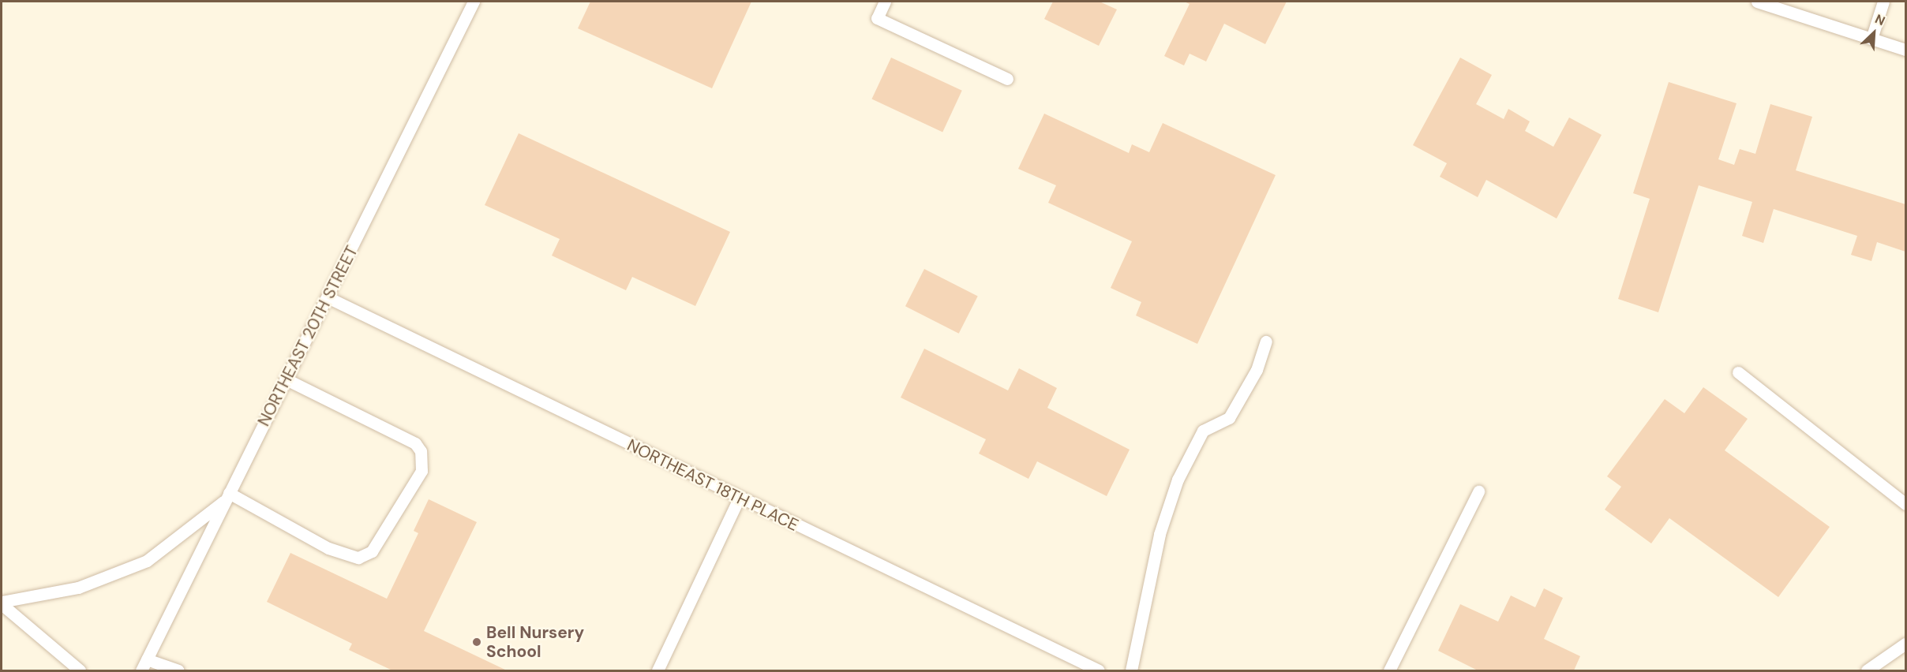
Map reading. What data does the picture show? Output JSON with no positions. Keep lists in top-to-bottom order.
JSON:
{
  "streets": {
    "lane": ["NORTHEAST 20TH STREET", "NORTHEAST 18TH PLACE"]
  },
  "crossings": [
    ["NORTHEAST 20TH STREET", "NORTHEAST 18TH PLACE"]
  ],
  "places": ["Bell Nursery School"],
  "north": "top right"
}
